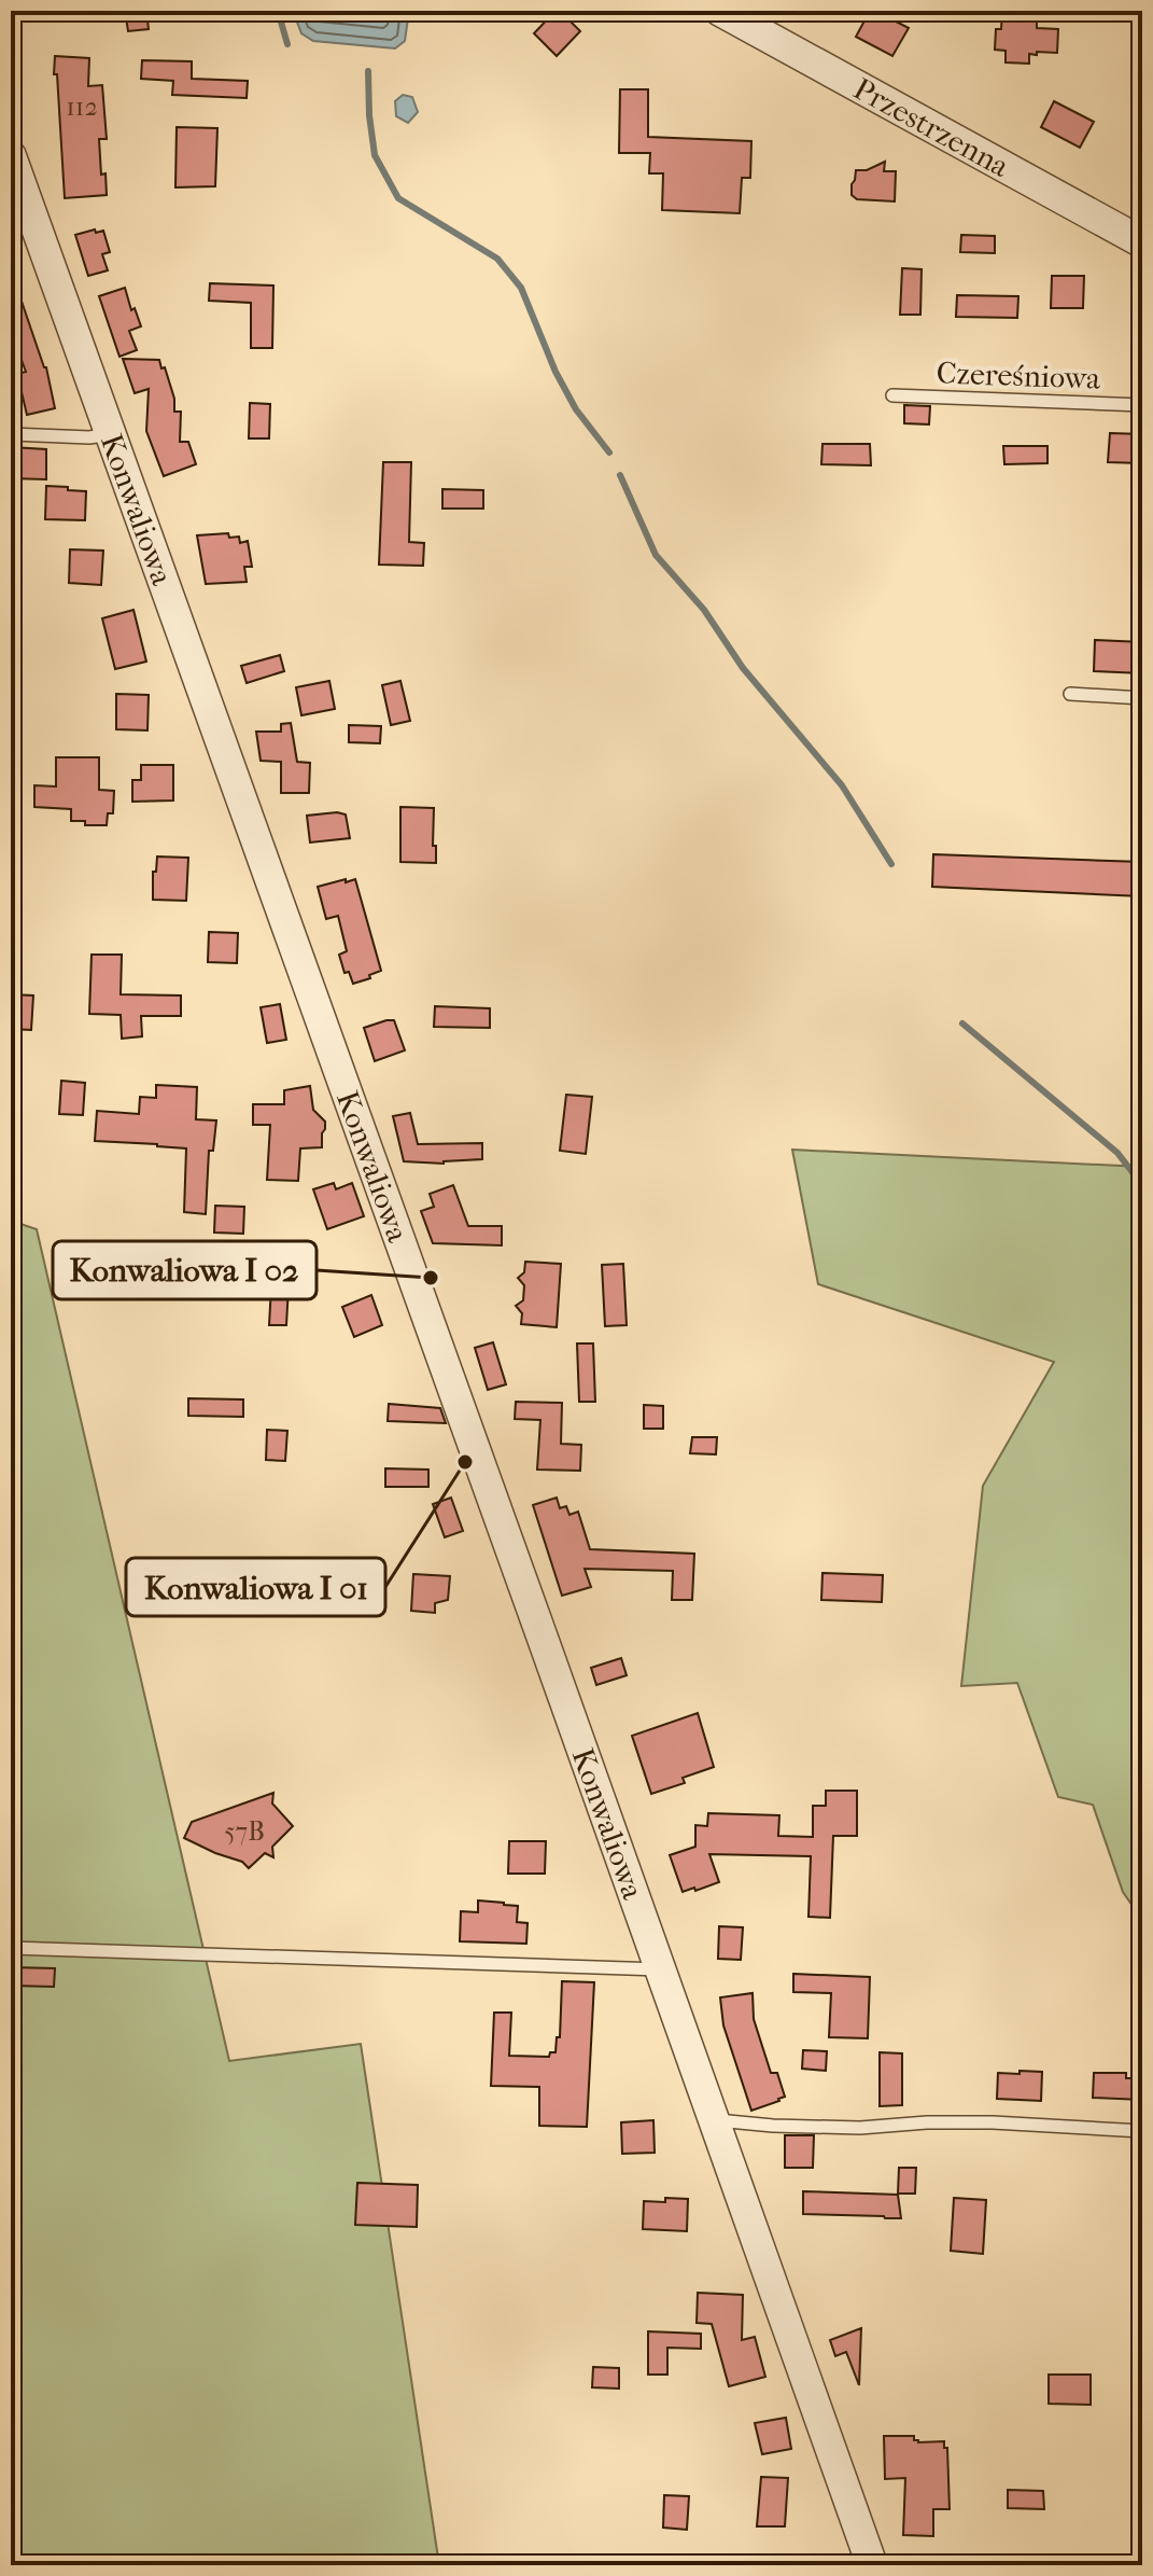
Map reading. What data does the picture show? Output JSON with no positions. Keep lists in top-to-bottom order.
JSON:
{
  "streets": {
    "street": ["Przestrzenna", "Konwaliowa"],
    "lane": ["Czereśniowa"]
  },
  "places": ["Konwaliowa I 02", "Konwaliowa I 01"],
  "house_numbers": ["112", "57B"]
}
